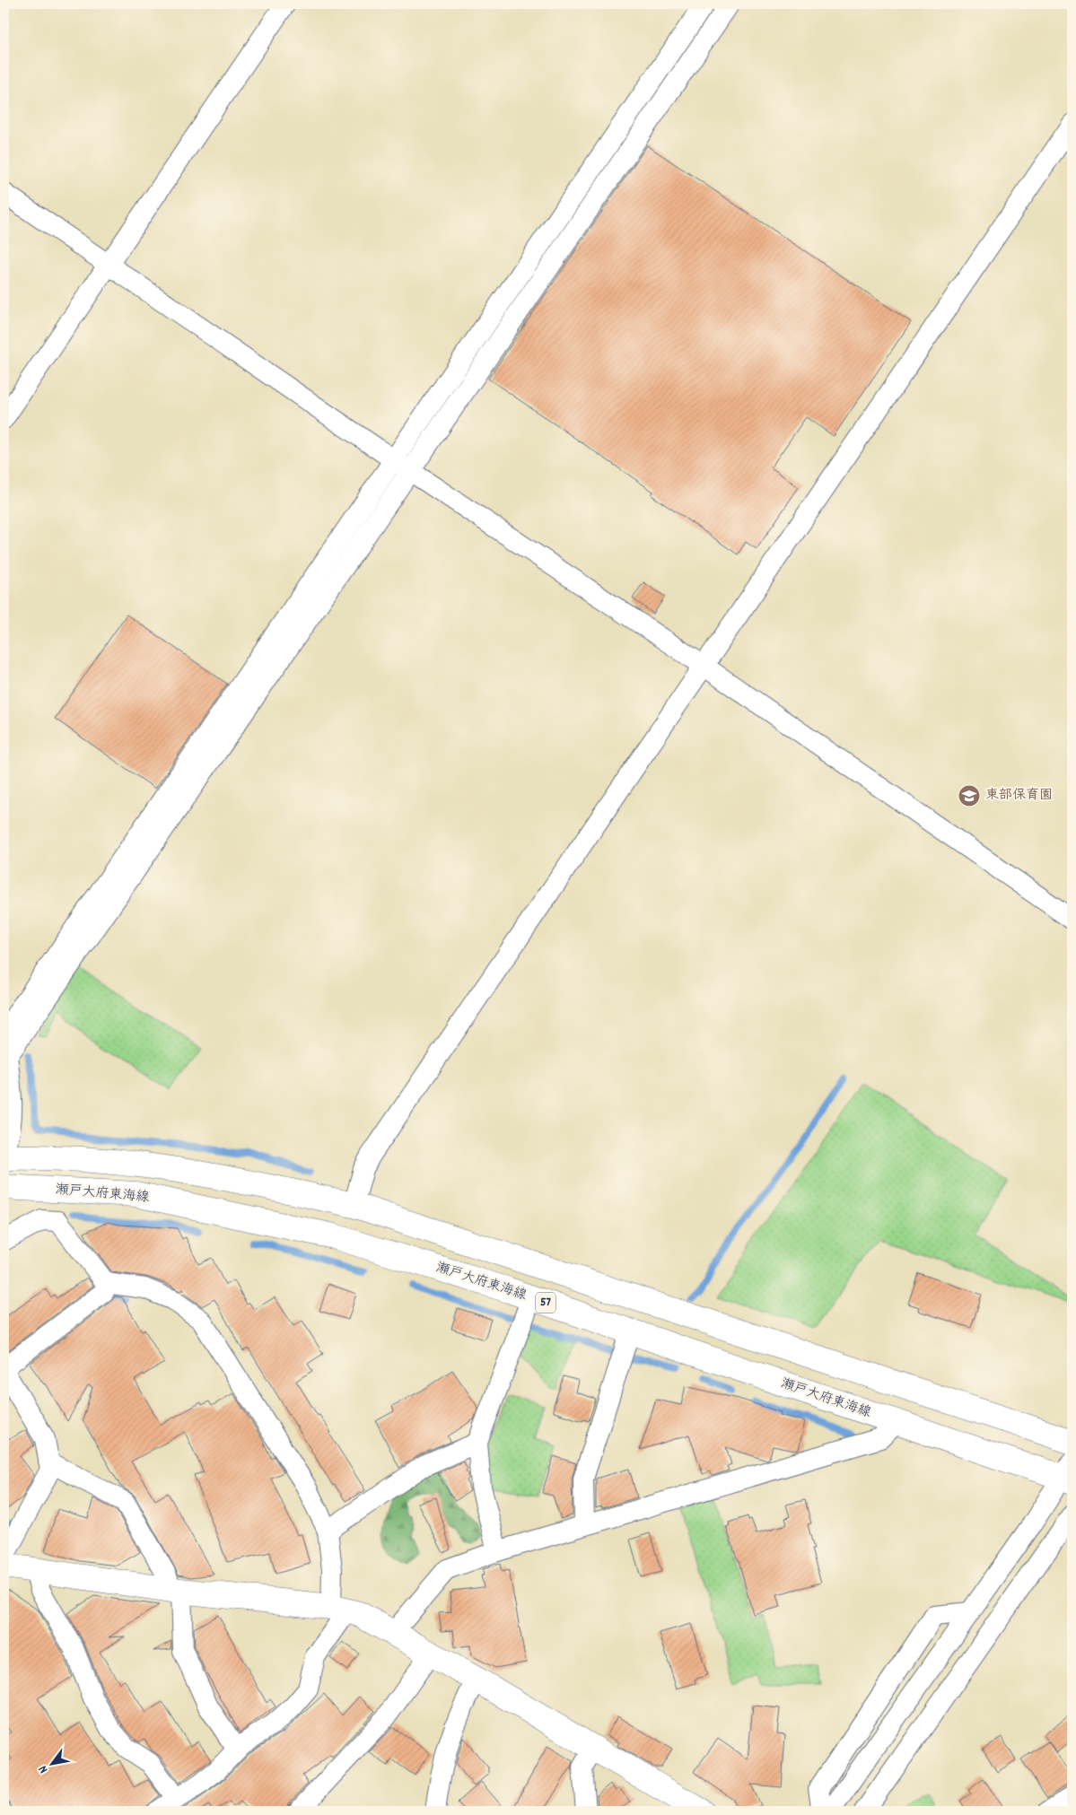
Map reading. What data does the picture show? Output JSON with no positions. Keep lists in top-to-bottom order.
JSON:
{
  "streets": {
    "main road": ["瀬戸大府東海線", "57"]
  },
  "places": {
    "school or university": ["東部保育園"]
  },
  "north": "bottom left"
}
